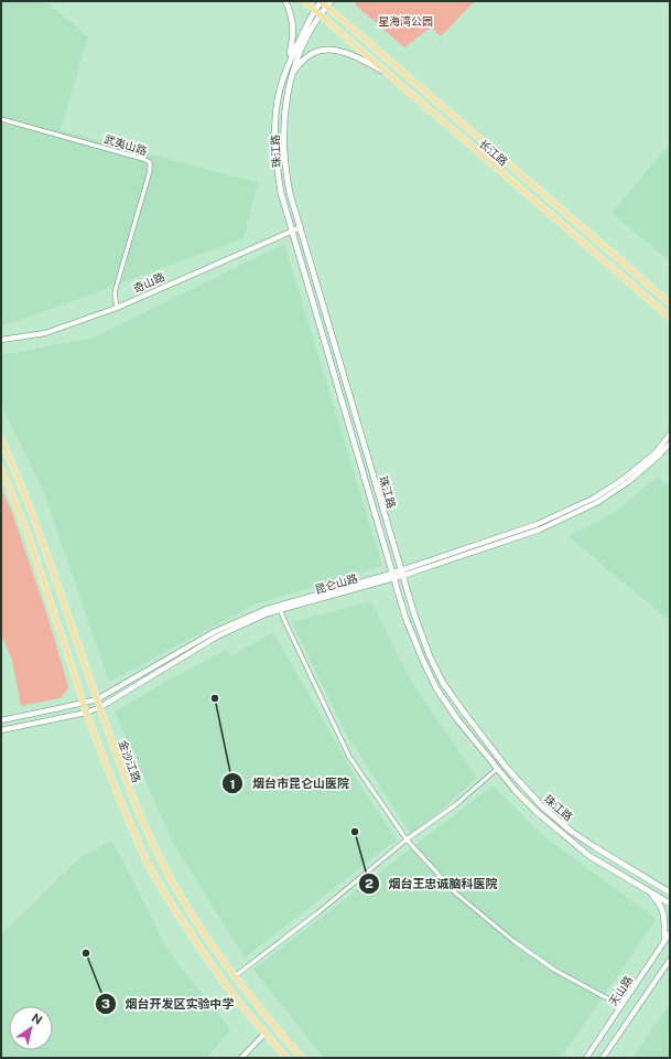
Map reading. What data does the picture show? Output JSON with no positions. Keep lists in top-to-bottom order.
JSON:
{
  "streets": {
    "main road": ["珠江路", "长江路", "金沙江路"],
    "street": [
      "武夷山路",
      "奇山路",
      "昆仑山路",
      "天山路"
    ]
  },
  "crossings": [
    ["武夷山路", "奇山路"],
    ["珠江路", "长江路"],
    ["珠江路", "奇山路"],
    ["珠江路", "昆仑山路"],
    ["昆仑山路", "金沙江路"]
  ],
  "parks": ["星海湾公园"],
  "places": ["烟台市昆仑山医院", "烟台王忠诚脑科医院", "烟台开发区实验中学"],
  "north": "top right"
}
